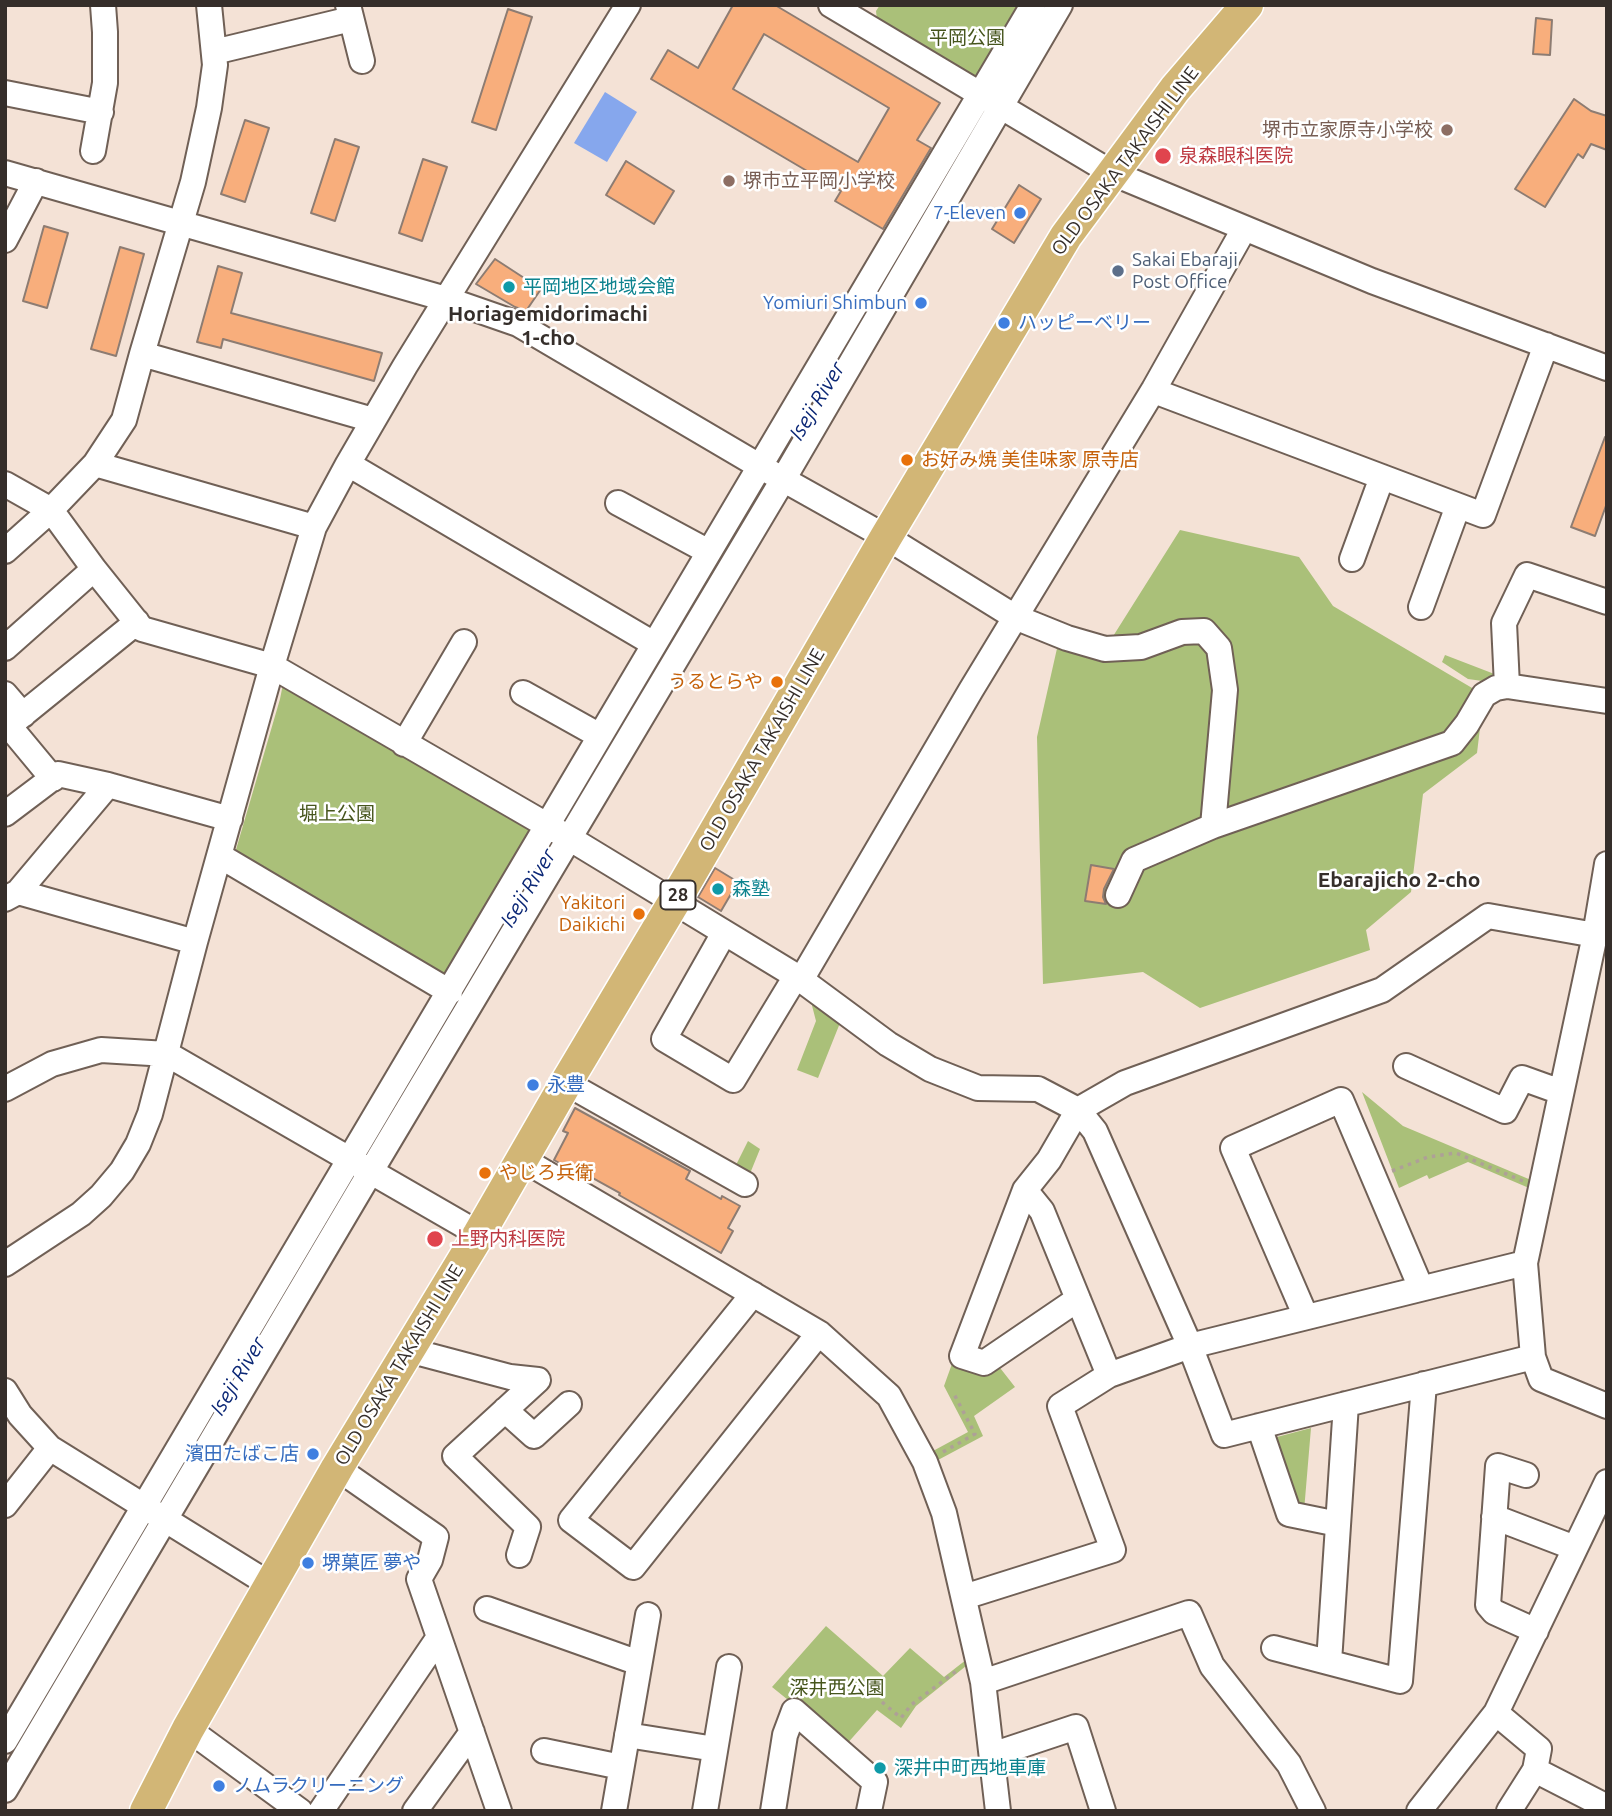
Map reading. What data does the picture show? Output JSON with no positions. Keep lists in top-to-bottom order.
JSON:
{
  "streets": {
    "main road": ["OLD OSAKA TAKAISHI LINE", "28"]
  },
  "districts": ["Horiagemidorimachi 1-cho", "Ebarajicho 2-cho"],
  "water": ["Iseji River"],
  "parks": ["平岡公園", "堀上公園", "深井西公園"],
  "places": [
    "堺市立家原寺小学校",
    "泉森眼科医院",
    "堺市立平岡小学校",
    "7-Eleven",
    "Sakai Ebaraji Post Office",
    "平岡地区地域会館",
    "Yomiuri Shimbun",
    "ハッピーベリー",
    "お好み焼 美佳味家 原寺店",
    "うるとらや",
    "森塾",
    "Yakitori Daikichi",
    "永豊",
    "やじろ兵衛",
    "上野内科医院",
    "濱田たばこ店",
    "堺菓匠 夢や",
    "深井中町西地車庫",
    "ノムラクリーニング"
  ]
}
